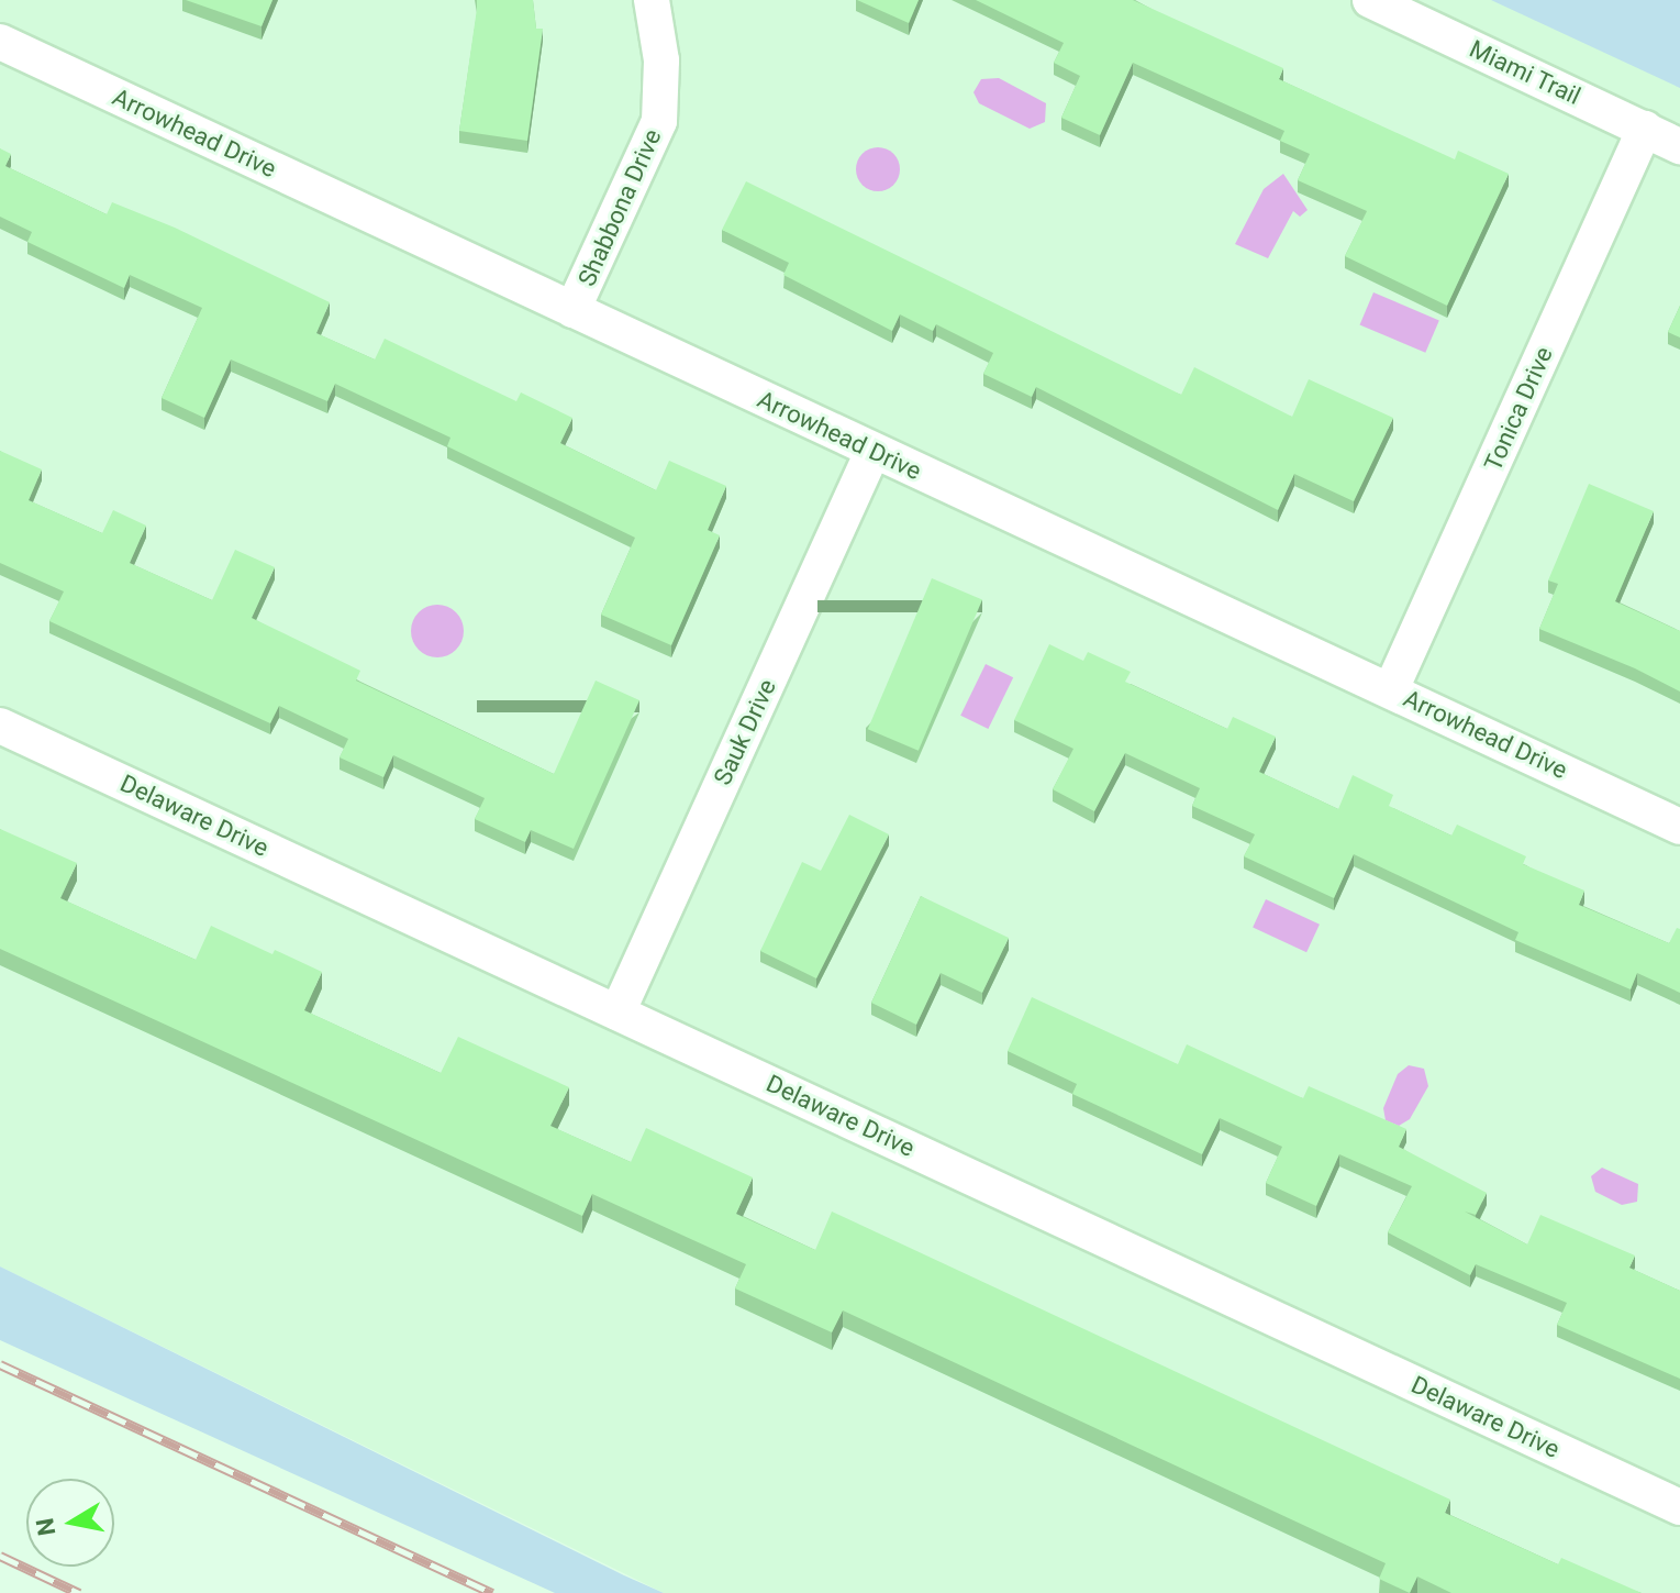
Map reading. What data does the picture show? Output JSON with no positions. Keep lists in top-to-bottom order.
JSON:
{
  "streets": {
    "street": [
      "Miami Trail",
      "Arrowhead Drive",
      "Shabbona Drive",
      "Tonica Drive",
      "Sauk Drive",
      "Delaware Drive"
    ]
  },
  "crossings": [
    ["Miami Trail", "Tonica Drive"],
    ["Arrowhead Drive", "Shabbona Drive"],
    ["Arrowhead Drive", "Tonica Drive"],
    ["Arrowhead Drive", "Sauk Drive"],
    ["Sauk Drive", "Delaware Drive"]
  ],
  "north": "left"
}
